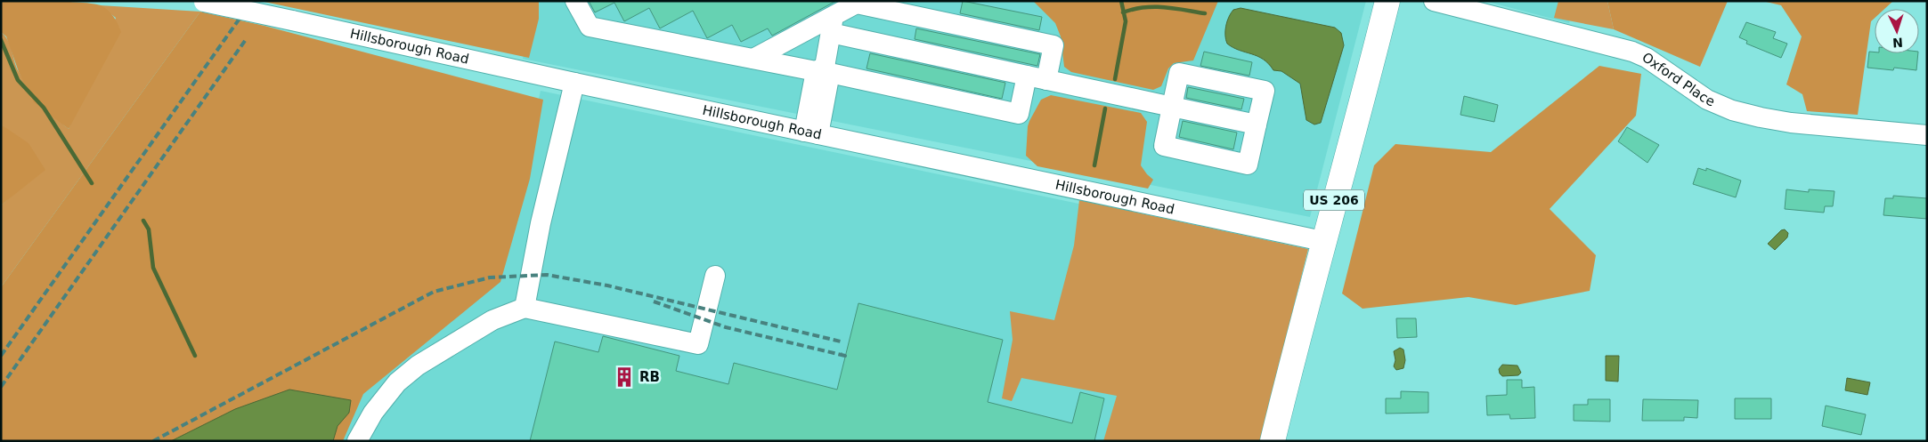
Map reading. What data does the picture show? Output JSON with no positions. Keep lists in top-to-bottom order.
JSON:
{
  "streets": {
    "main road": ["US 206"],
    "street": ["Hillsborough Road", "Oxford Place"]
  },
  "crossings": [
    ["Hillsborough Road", "US 206"]
  ],
  "places": {
    "building": ["RB"]
  },
  "north": "bottom"
}
